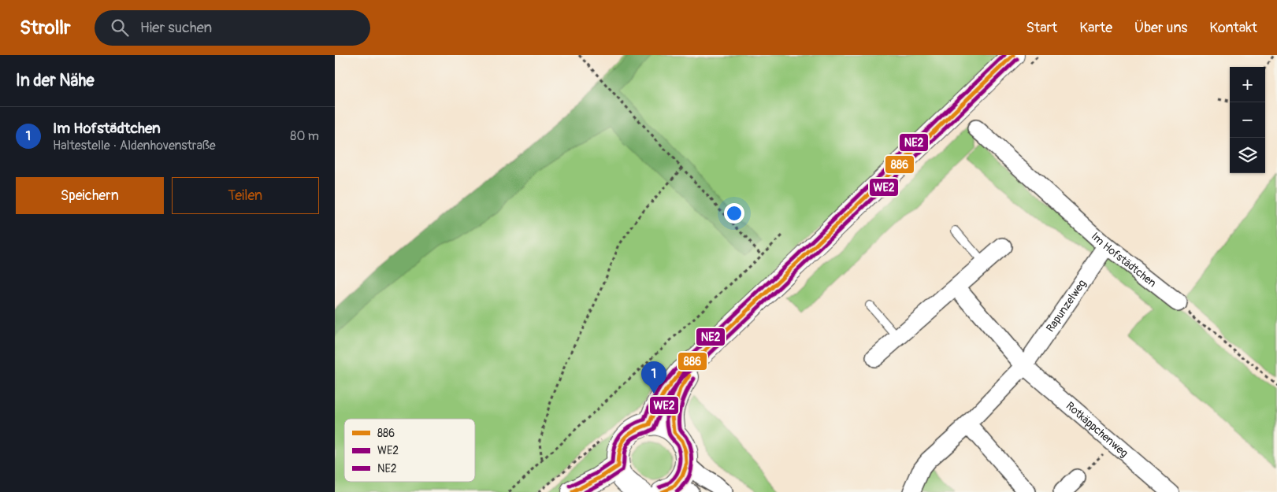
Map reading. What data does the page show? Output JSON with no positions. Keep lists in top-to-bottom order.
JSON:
{
  "streets": {
    "street": ["Im Hofstädtchen", "Rapunzelweg", "Rotkäppchenweg"]
  },
  "crossings": [
    ["Im Hofstädtchen", "Rapunzelweg"],
    ["Rapunzelweg", "Rotkäppchenweg"]
  ],
  "lines": ["transit line 886", "transit line NE2", "transit line WE2"],
  "legend": ["886", "WE2", "NE2"],
  "page": {
    "header": "Strollr",
    "search": "Hier suchen",
    "nav": [
      "Start",
      "Karte",
      "Über uns",
      "Kontakt"
    ],
    "heading": "In der Nähe",
    "map_buttons": ["+", "−"],
    "list": [
      {
        "mark": "1",
        "name": "Im Hofstädtchen",
        "note": "Haltestelle · Aldenhovenstraße",
        "value": "80 m"
      }
    ],
    "buttons": ["Speichern", "Teilen"],
    "pins": "1"
  }
}
